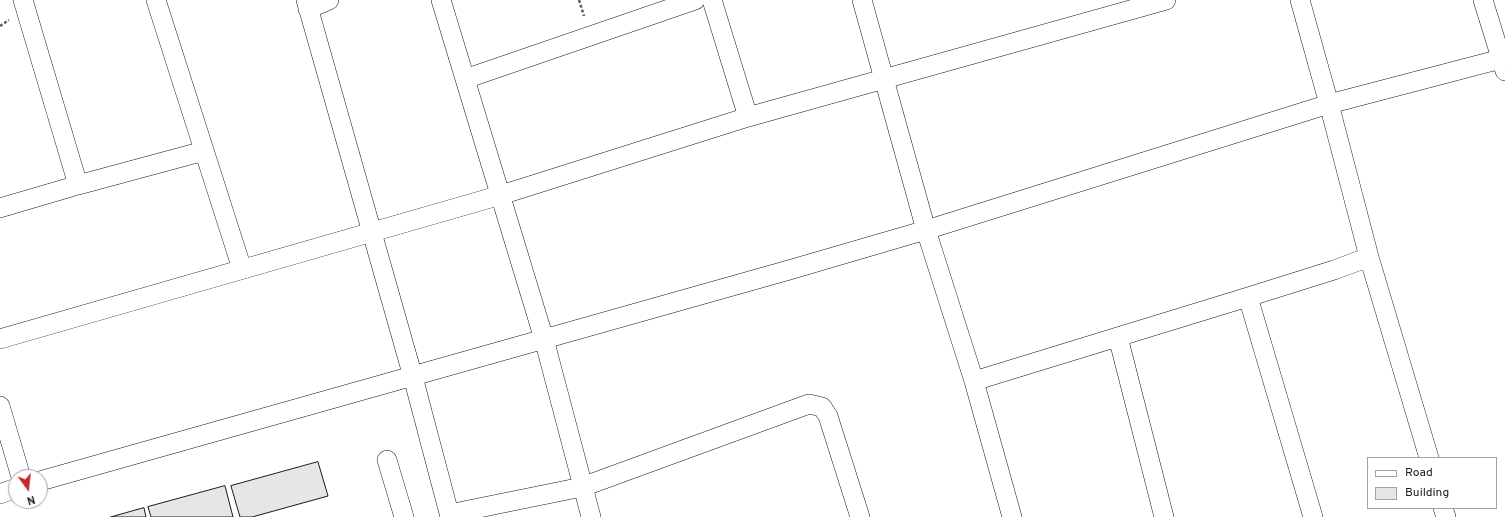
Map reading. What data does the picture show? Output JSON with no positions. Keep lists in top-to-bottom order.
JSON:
{
  "legend": ["Road", "Building"],
  "north": "bottom"
}
